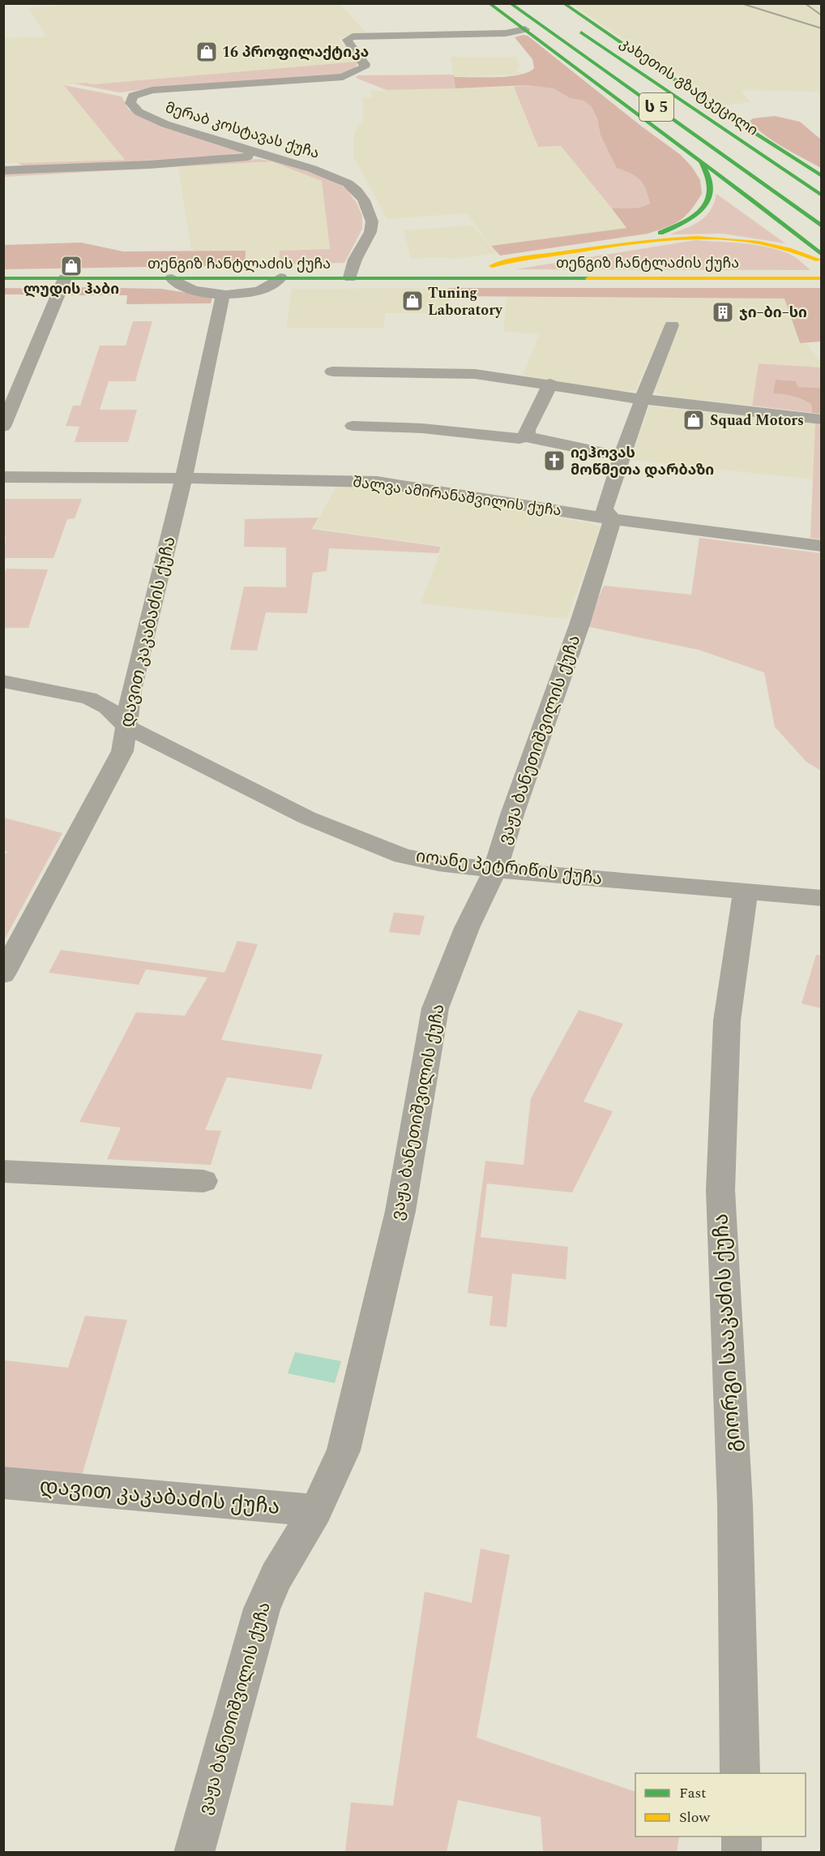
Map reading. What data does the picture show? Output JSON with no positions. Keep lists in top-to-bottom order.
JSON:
{
  "streets": {
    "main road": ["კახეთის გზატკეცილი", "ს 5", "თენგიზ ჩანტლაძის ქუჩა"],
    "street": [
      "მერაბ კოსტავას ქუჩა",
      "შალვა ამირანაშვილის ქუჩა",
      "დავით კაკაბაძის ქუჩა",
      "ვაჟა ბანეთიშვილის ქუჩა",
      "იოანე პეტრიწის ქუჩა",
      "გიორგი სააკაძის ქუჩა"
    ]
  },
  "crossings": [
    ["მერაბ კოსტავას ქუჩა", "თენგიზ ჩანტლაძის ქუჩა"],
    ["შალვა ამირანაშვილის ქუჩა", "დავით კაკაბაძის ქუჩა"],
    ["შალვა ამირანაშვილის ქუჩა", "ვაჟა ბანეთიშვილის ქუჩა"],
    ["დავით კაკაბაძის ქუჩა", "ვაჟა ბანეთიშვილის ქუჩა"],
    ["დავით კაკაბაძის ქუჩა", "იოანე პეტრიწის ქუჩა"],
    ["ვაჟა ბანეთიშვილის ქუჩა", "იოანე პეტრიწის ქუჩა"],
    ["იოანე პეტრიწის ქუჩა", "გიორგი სააკაძის ქუჩა"]
  ],
  "places": {
    "shop": [
      "16 პროფილაქტიკა",
      "ლუდის ჰაბი",
      "Tuning Laboratory",
      "Squad Motors"
    ],
    "building": ["ჯი–ბი–სი"],
    "church": ["იეჰოვას მოწმეთა დარბაზი"]
  },
  "legend": ["Fast", "Slow"]
}
